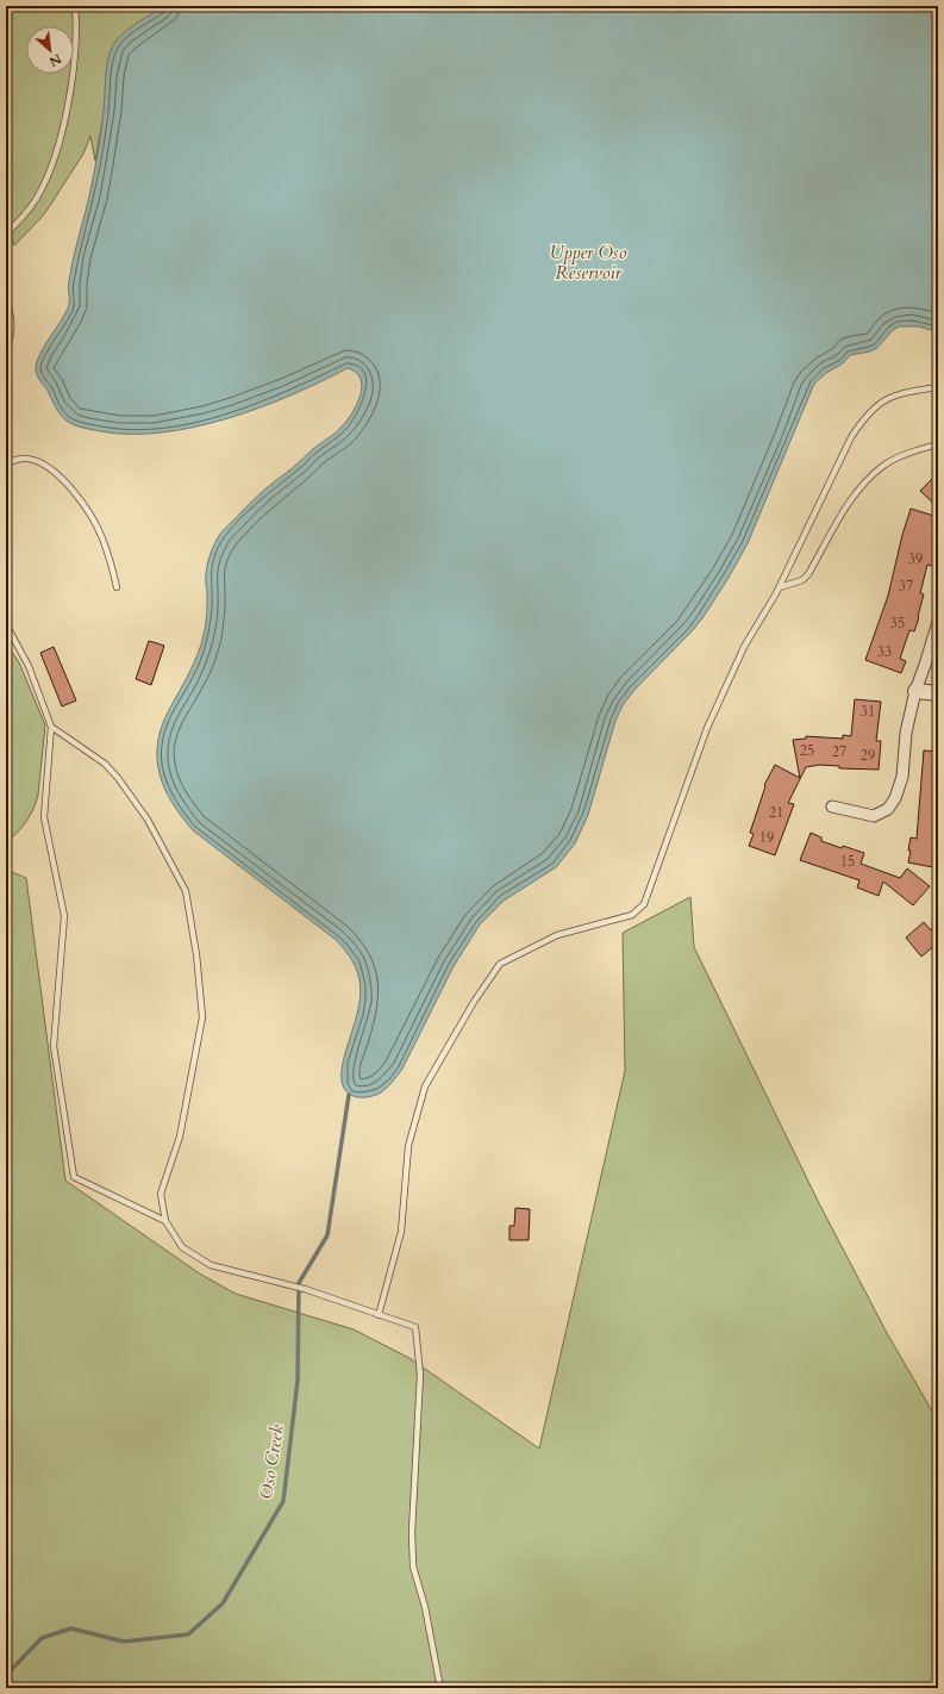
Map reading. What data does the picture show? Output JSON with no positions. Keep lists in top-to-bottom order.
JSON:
{
  "water": ["Upper Oso Reservoir", "Oso Creek"],
  "house_numbers": [
    "39",
    "37",
    "35",
    "33",
    "31",
    "25",
    "27",
    "29",
    "21",
    "19",
    "15"
  ],
  "north": "bottom right"
}
